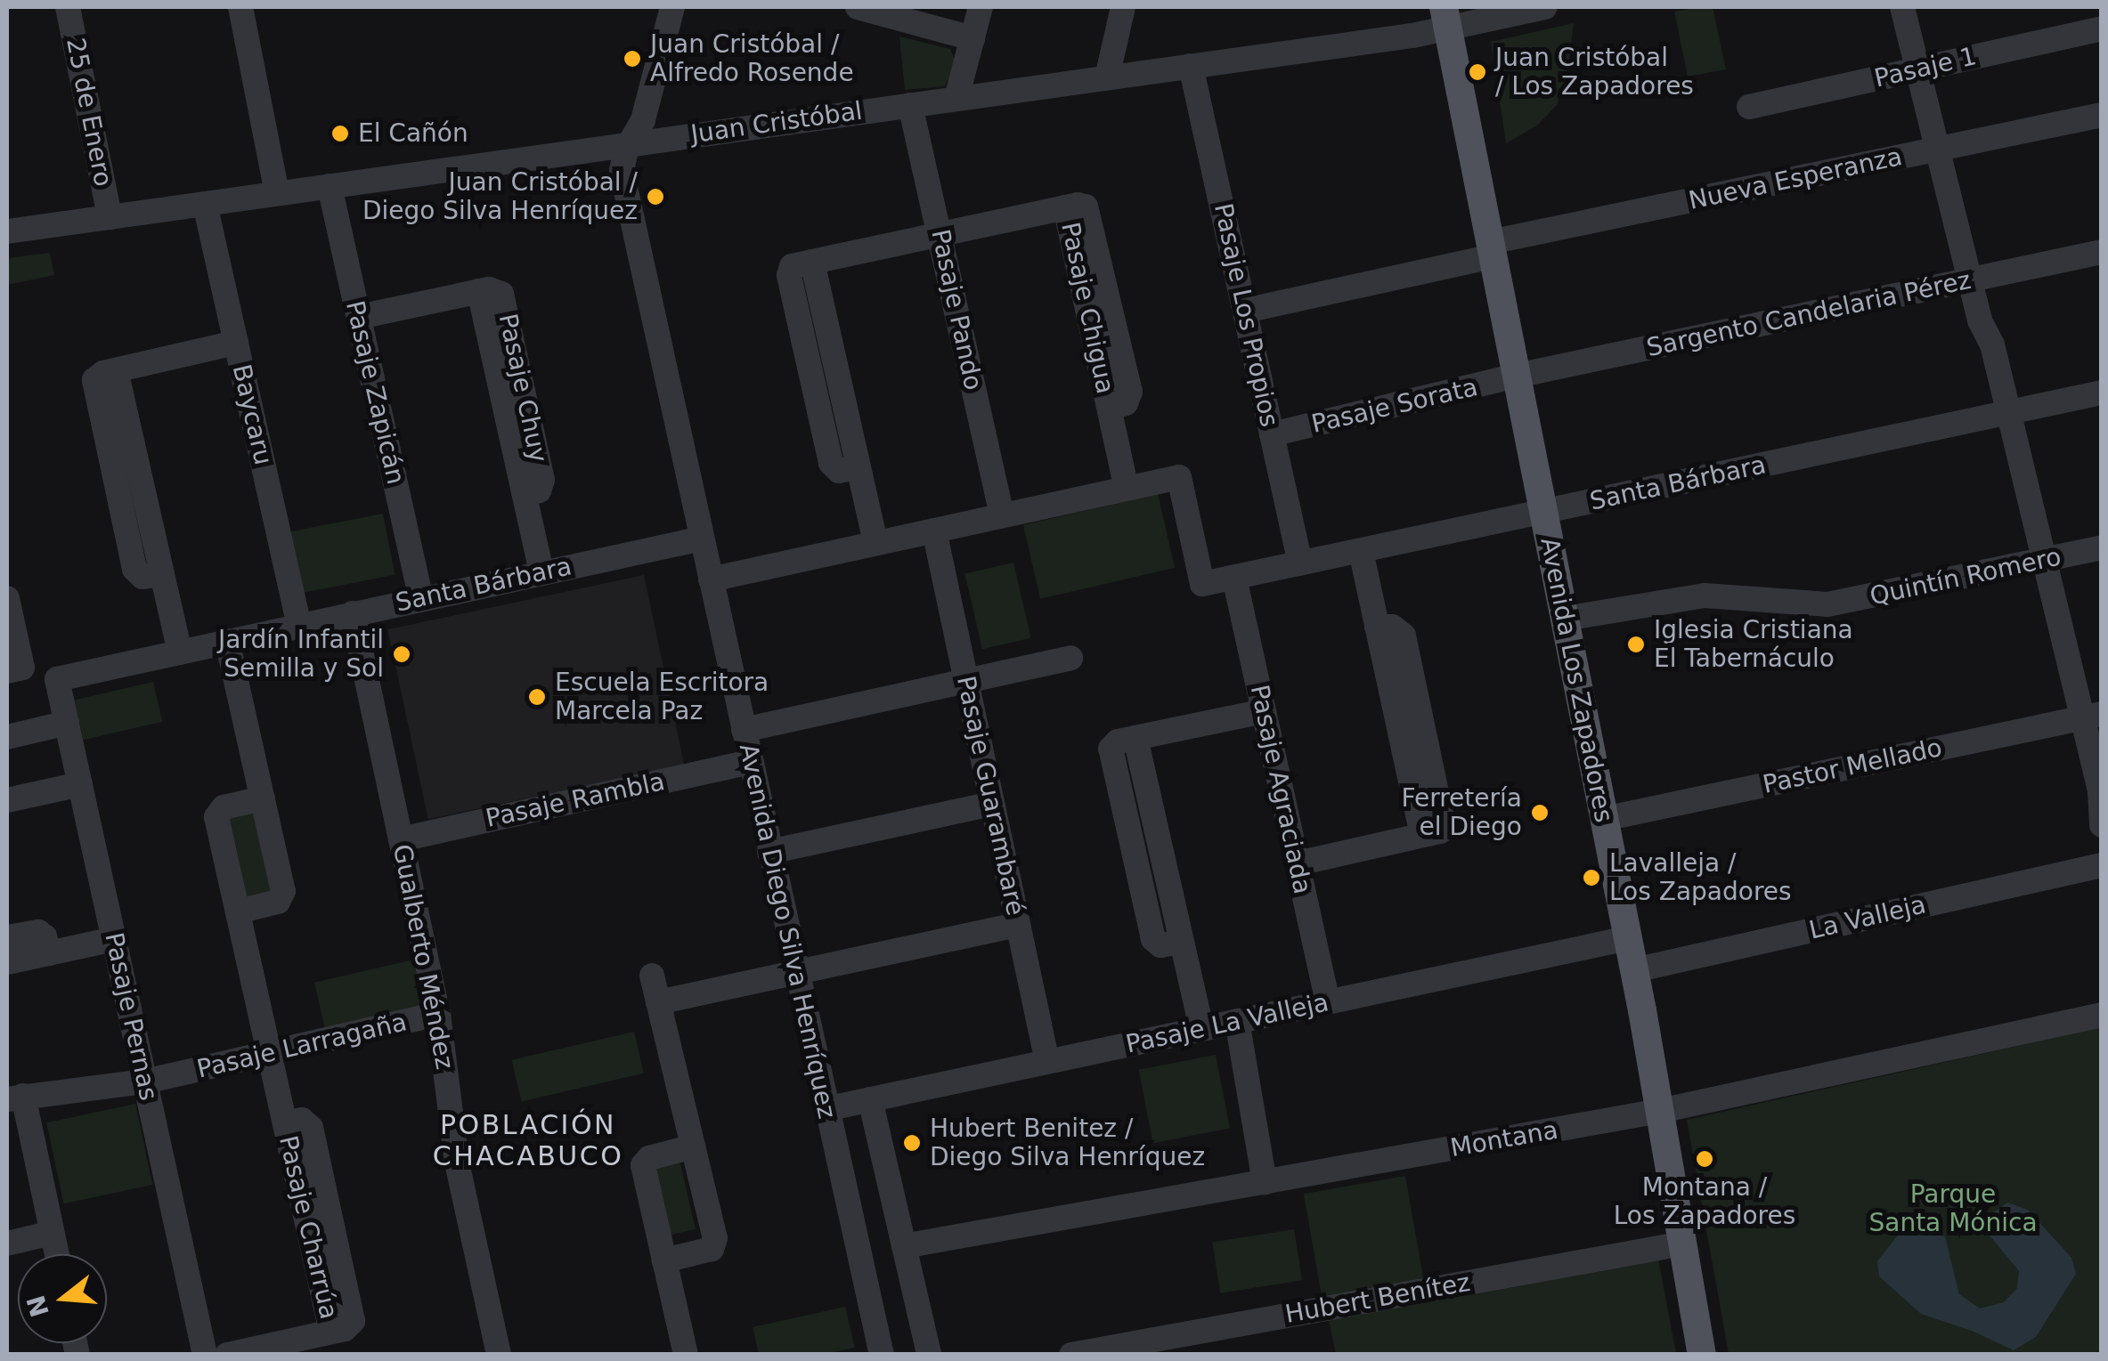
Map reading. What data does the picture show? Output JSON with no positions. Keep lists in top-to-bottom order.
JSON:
{
  "streets": {
    "main road": ["Avenida Los Zapadores"],
    "street": [
      "Pasaje 1",
      "25 de Enero",
      "Juan Cristóbal",
      "Nueva Esperanza",
      "Pasaje Chigua",
      "Pasaje Pando",
      "Sargento Candelaria Pérez",
      "Pasaje Los Propios",
      "Pasaje Chuy",
      "Pasaje Zapicán",
      "Pasaje Sorata",
      "Baycaru",
      "Santa Bárbara",
      "Quintín Romero",
      "Pastor Mellado",
      "Pasaje Agraciada",
      "Pasaje Guarambaré",
      "Pasaje Rambla",
      "La Valleja",
      "Avenida Diego Silva Henríquez",
      "Gualberto Méndez",
      "Pasaje Pernas",
      "Pasaje La Valleja",
      "Pasaje Larragaña",
      "Montana",
      "Pasaje Charrúa",
      "Hubert Benítez"
    ]
  },
  "crossings": [
    ["25 de Enero", "Juan Cristóbal"],
    ["Juan Cristóbal", "Pasaje Pando"],
    ["Juan Cristóbal", "Pasaje Los Propios"],
    ["Juan Cristóbal", "Pasaje Zapicán"],
    ["Juan Cristóbal", "Baycaru"],
    ["Juan Cristóbal", "Avenida Los Zapadores"],
    ["Juan Cristóbal", "Avenida Diego Silva Henríquez"],
    ["Nueva Esperanza", "Pasaje Los Propios"],
    ["Nueva Esperanza", "Avenida Los Zapadores"],
    ["Pasaje Chigua", "Pasaje Pando"],
    ["Pasaje Chigua", "Santa Bárbara"],
    ["Sargento Candelaria Pérez", "Pasaje Sorata"],
    ["Sargento Candelaria Pérez", "Avenida Los Zapadores"],
    ["Pasaje Los Propios", "Pasaje Sorata"],
    ["Pasaje Los Propios", "Santa Bárbara"],
    ["Pasaje Chuy", "Pasaje Zapicán"],
    ["Pasaje Chuy", "Santa Bárbara"],
    ["Pasaje Zapicán", "Santa Bárbara"],
    ["Pasaje Sorata", "Avenida Los Zapadores"],
    ["Baycaru", "Santa Bárbara"],
    ["Santa Bárbara", "Avenida Los Zapadores"],
    ["Santa Bárbara", "Pasaje Agraciada"],
    ["Santa Bárbara", "Avenida Diego Silva Henríquez"],
    ["Santa Bárbara", "Gualberto Méndez"],
    ["Santa Bárbara", "Pasaje Pernas"],
    ["Quintín Romero", "Avenida Los Zapadores"],
    ["Avenida Los Zapadores", "Pastor Mellado"],
    ["Avenida Los Zapadores", "La Valleja"],
    ["Avenida Los Zapadores", "Pasaje La Valleja"],
    ["Avenida Los Zapadores", "Montana"],
    ["Avenida Los Zapadores", "Hubert Benítez"],
    ["Pasaje Agraciada", "Pasaje La Valleja"],
    ["Pasaje Guarambaré", "Pasaje La Valleja"],
    ["Pasaje Rambla", "Avenida Diego Silva Henríquez"],
    ["Pasaje Rambla", "Gualberto Méndez"],
    ["Avenida Diego Silva Henríquez", "Pasaje La Valleja"],
    ["Avenida Diego Silva Henríquez", "Montana"],
    ["Gualberto Méndez", "Pasaje Larragaña"],
    ["Pasaje Pernas", "Pasaje Larragaña"],
    ["Pasaje Larragaña", "Pasaje Charrúa"]
  ],
  "districts": ["POBLACIÓN CHACABUCO"],
  "parks": ["Parque Santa Mónica"],
  "places": [
    "Juan Cristóbal / Alfredo Rosende",
    "Juan Cristóbal / Los Zapadores",
    "El Cañón",
    "Juan Cristóbal / Diego Silva Henríquez",
    "Iglesia Cristiana El Tabernáculo",
    "Jardín Infantil Semilla y Sol",
    "Escuela Escritora Marcela Paz",
    "Ferretería el Diego",
    "Lavalleja / Los Zapadores",
    "Hubert Benitez / Diego Silva Henríquez",
    "Montana / Los Zapadores"
  ],
  "north": "left"
}
